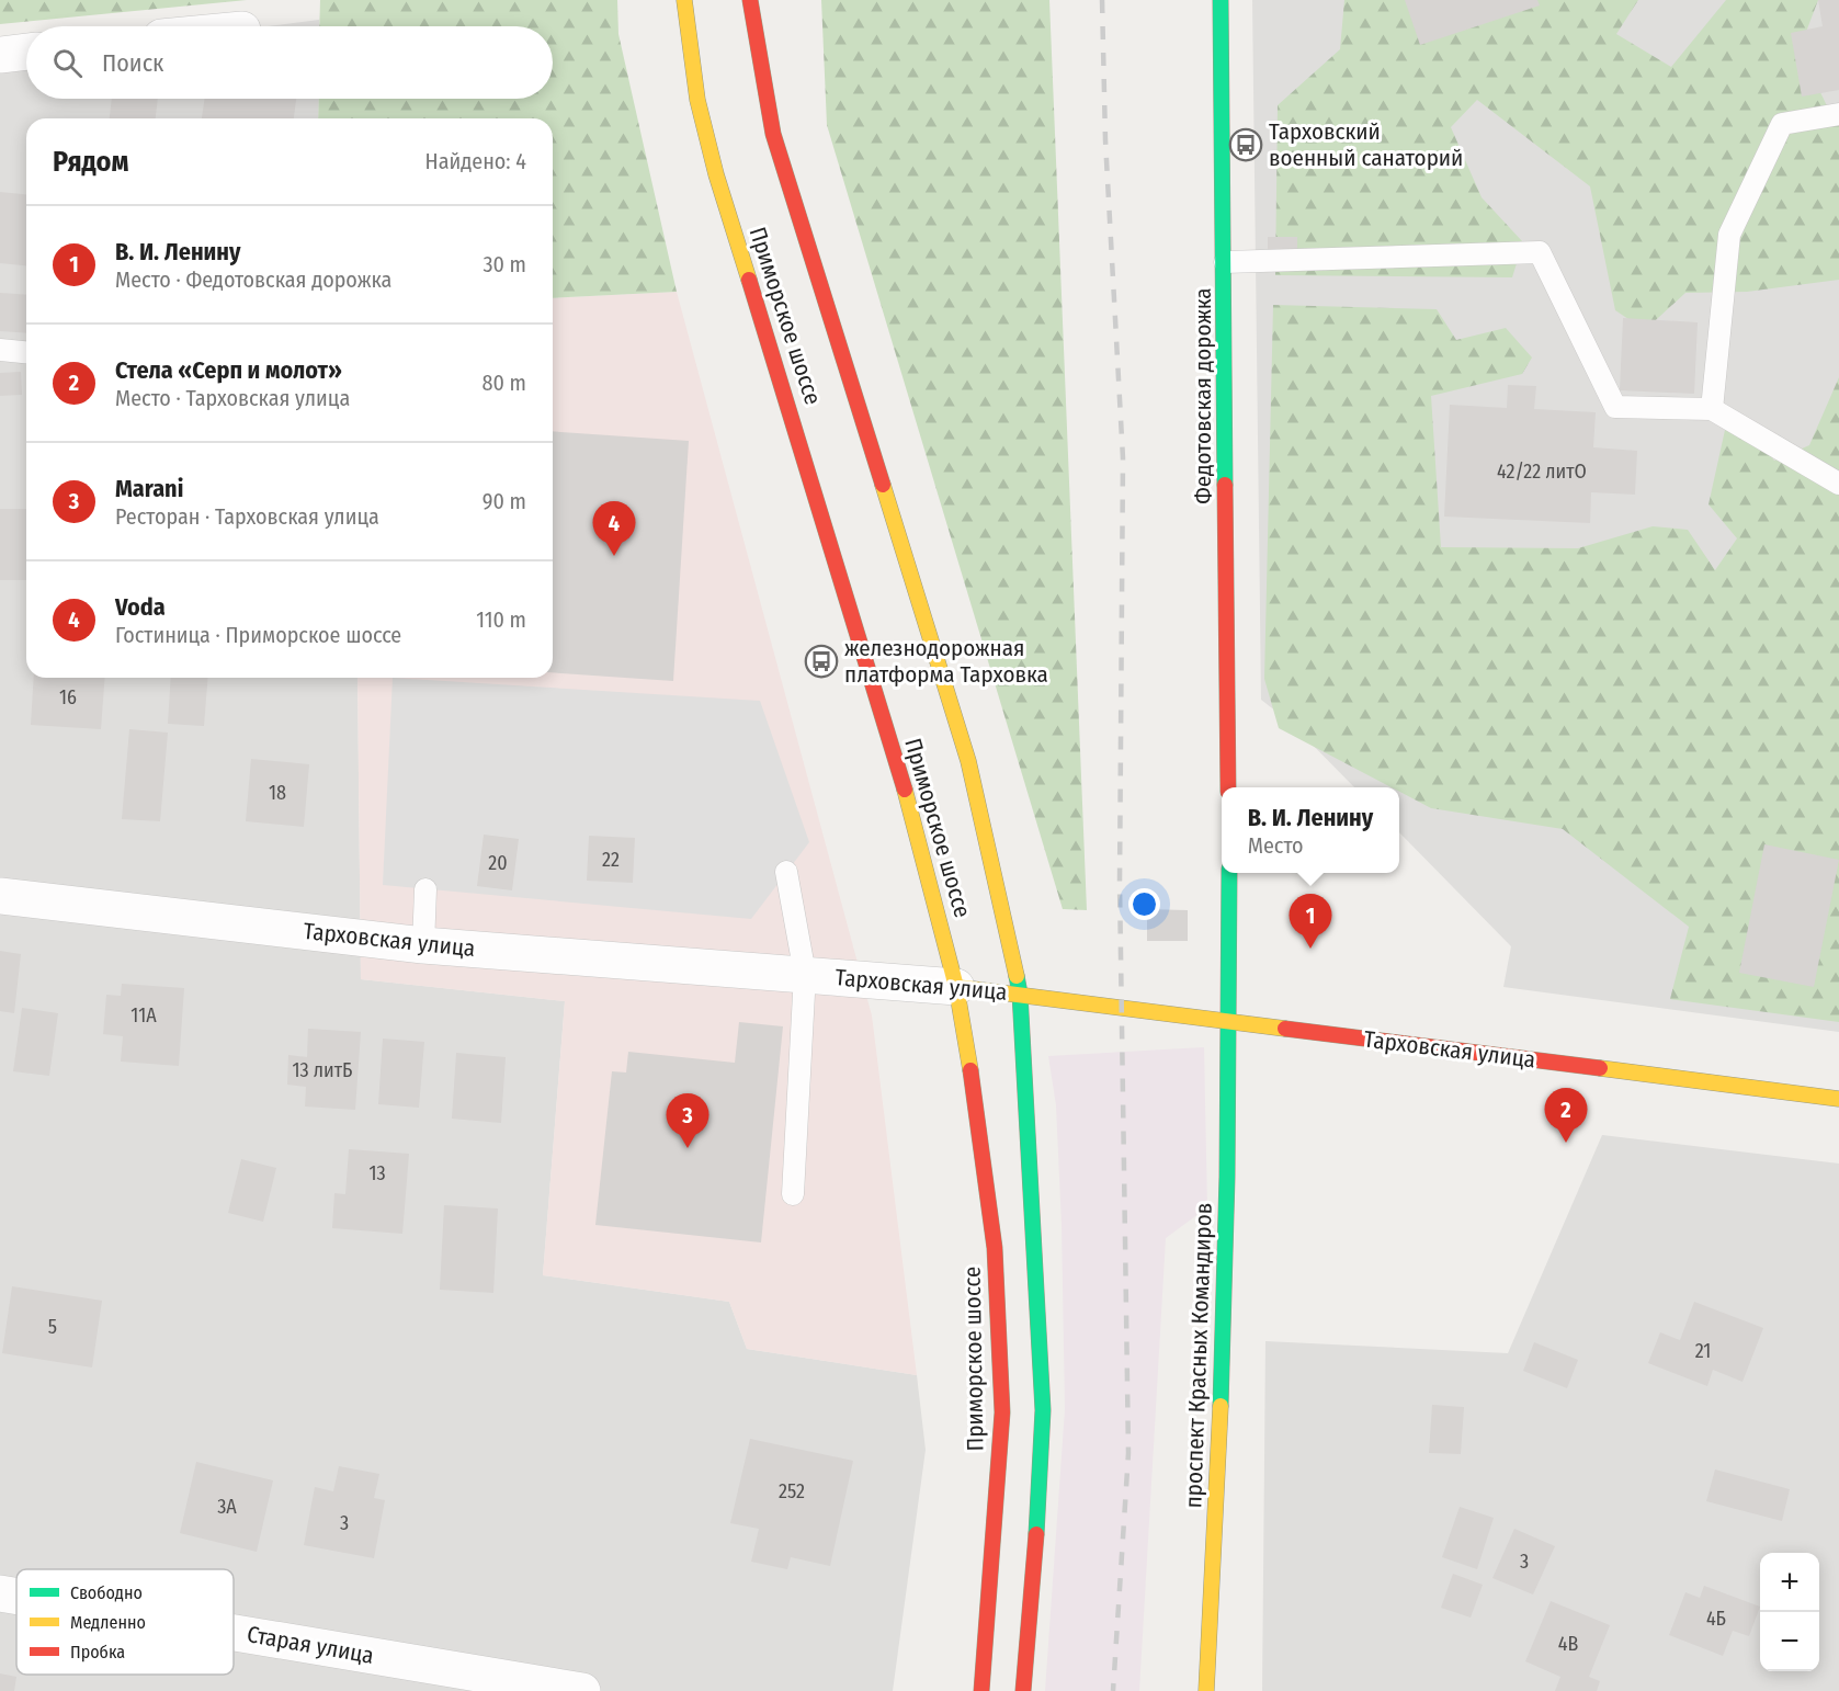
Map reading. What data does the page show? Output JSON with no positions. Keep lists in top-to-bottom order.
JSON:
{
  "streets": {
    "main road": [
      "Приморское шоссе",
      "Федотовская дорожка",
      "Тарховская улица",
      "проспект Красных Командиров"
    ],
    "street": ["Старая улица"]
  },
  "crossings": [
    ["Приморское шоссе", "Тарховская улица"],
    ["Тарховская улица", "проспект Красных Командиров"]
  ],
  "places": {
    "bus stop": ["Тарховский военный санаторий", "железнодорожная платформа Тарховка"]
  },
  "house_numbers": [
    "42/22 литО",
    "16",
    "18",
    "22",
    "20",
    "11А",
    "13 литБ",
    "13",
    "5",
    "21",
    "252",
    "3А",
    "3",
    "3",
    "4Б",
    "4В"
  ],
  "legend": ["Свободно", "Медленно", "Пробка"],
  "page": {
    "search": "Поиск",
    "heading": ["Рядом", "Найдено: 4"],
    "list": [
      {
        "mark": "1",
        "name": "В. И. Ленину",
        "note": "Место · Федотовская дорожка",
        "value": "30 m"
      },
      {
        "mark": "2",
        "name": "Стела «Серп и молот»",
        "note": "Место · Тарховская улица",
        "value": "80 m"
      },
      {
        "mark": "3",
        "name": "Marani",
        "note": "Ресторан · Тарховская улица",
        "value": "90 m"
      },
      {
        "mark": "4",
        "name": "Voda",
        "note": "Гостиница · Приморское шоссе",
        "value": "110 m"
      }
    ],
    "pins": [
      "4",
      "1",
      "2",
      "3"
    ],
    "popup": ["В. И. Ленину", "Место"],
    "map_buttons": ["+", "−"]
  }
}
